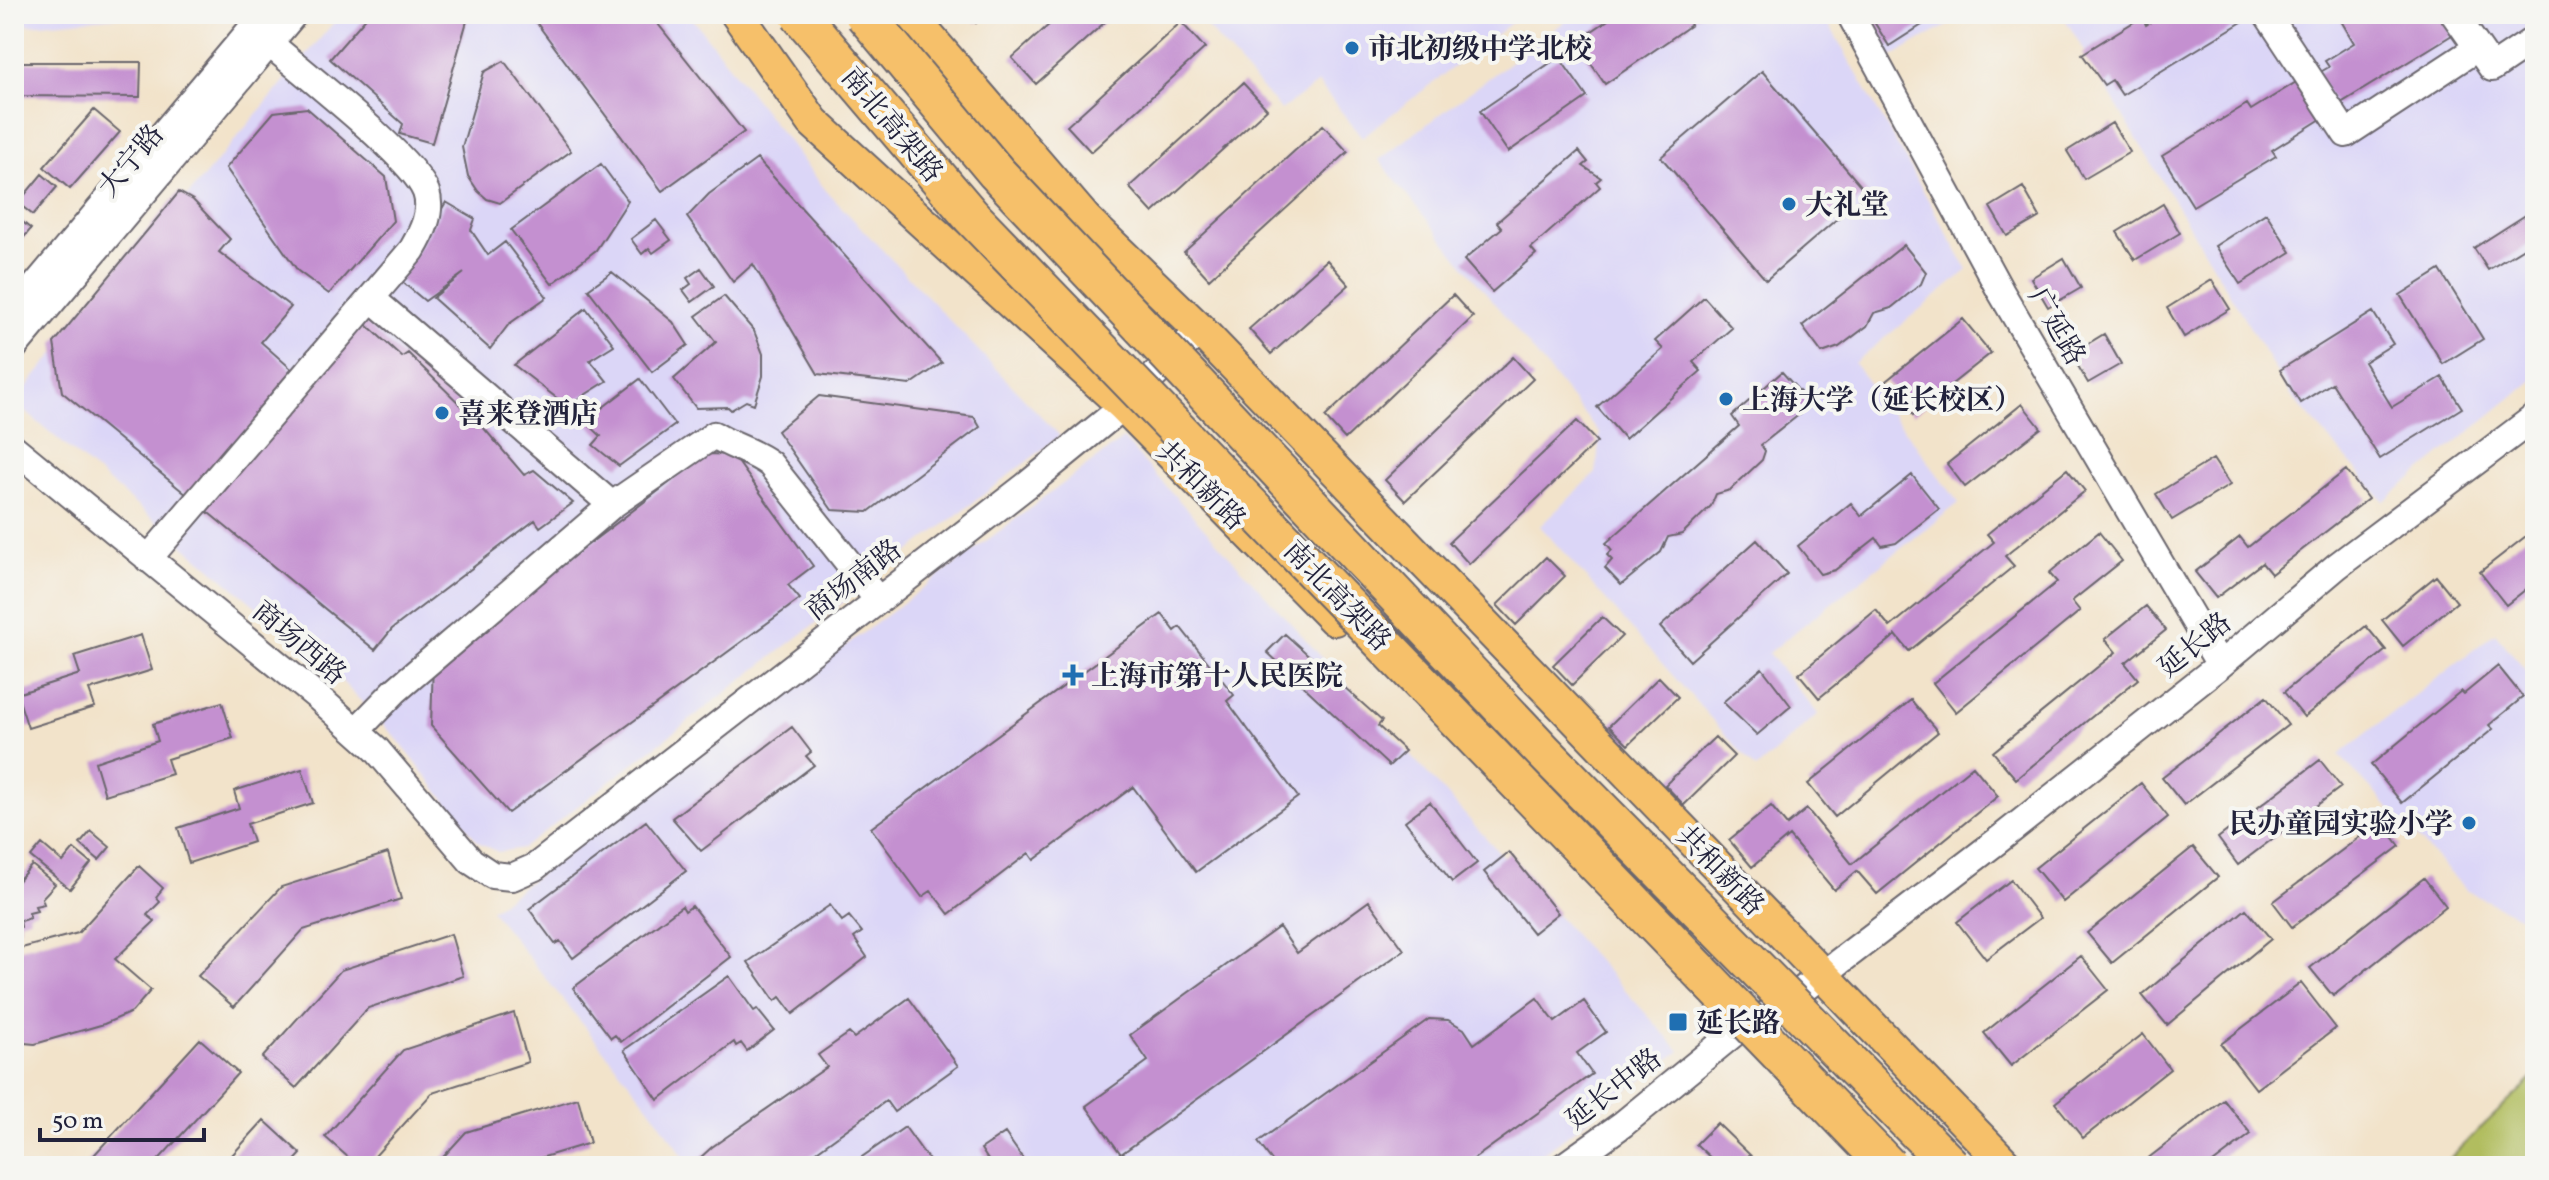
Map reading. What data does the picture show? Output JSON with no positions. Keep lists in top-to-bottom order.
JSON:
{
  "streets": {
    "highway": ["南北高架路"],
    "main road": ["共和新路"],
    "street": [
      "大宁路",
      "广延路",
      "商场南路",
      "商场西路",
      "延长路",
      "延长中路"
    ]
  },
  "crossings": [
    ["广延路", "延长路"],
    ["共和新路", "商场南路"],
    ["共和新路", "延长路"],
    ["共和新路", "延长中路"],
    ["商场南路", "商场西路"],
    ["延长路", "延长中路"]
  ],
  "places": {
    "other": [
      "市北初级中学北校",
      "大礼堂",
      "上海大学（延长校区）",
      "喜来登酒店",
      "民办童园实验小学"
    ],
    "health": ["上海市第十人民医院"],
    "transit": ["延长路"]
  },
  "scale_bar": "50 m"
}
